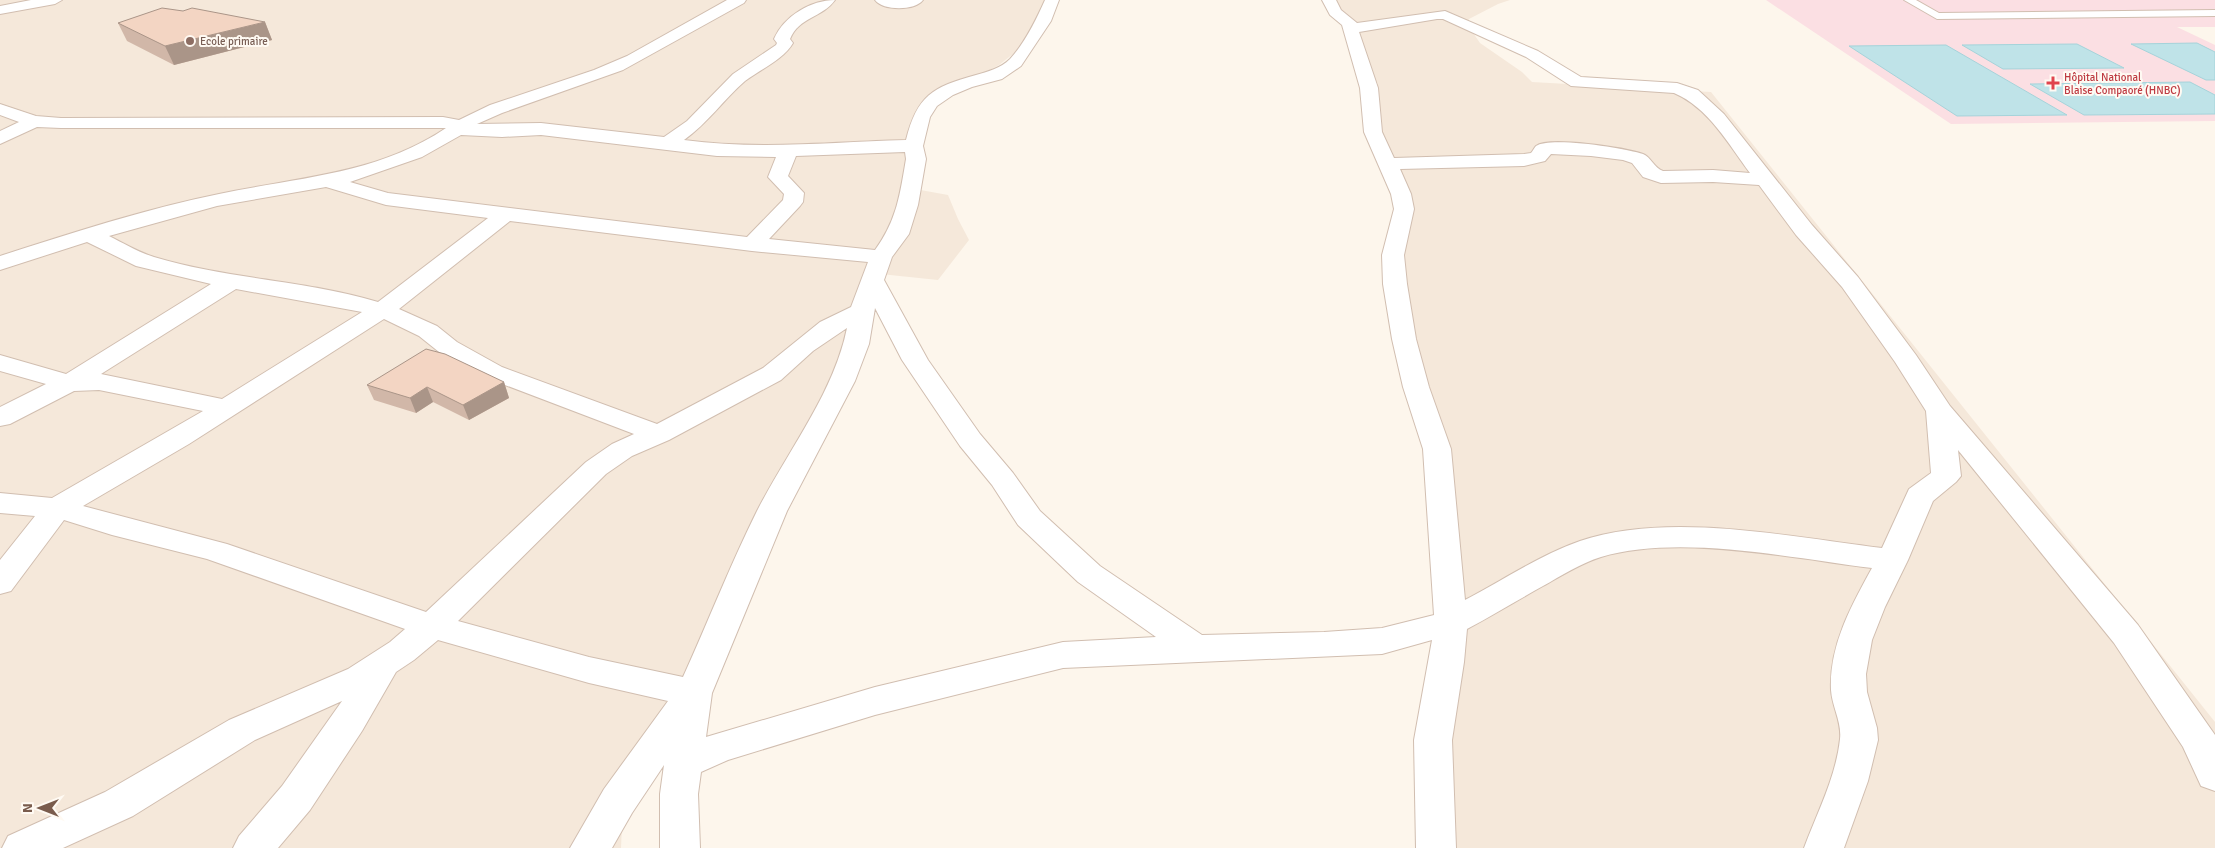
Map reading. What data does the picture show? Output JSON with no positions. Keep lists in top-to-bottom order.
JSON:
{
  "places": {
    "other": ["Ecole primaire"],
    "health": ["Hôpital National Blaise Compaoré (HNBC)"]
  },
  "north": "left"
}
